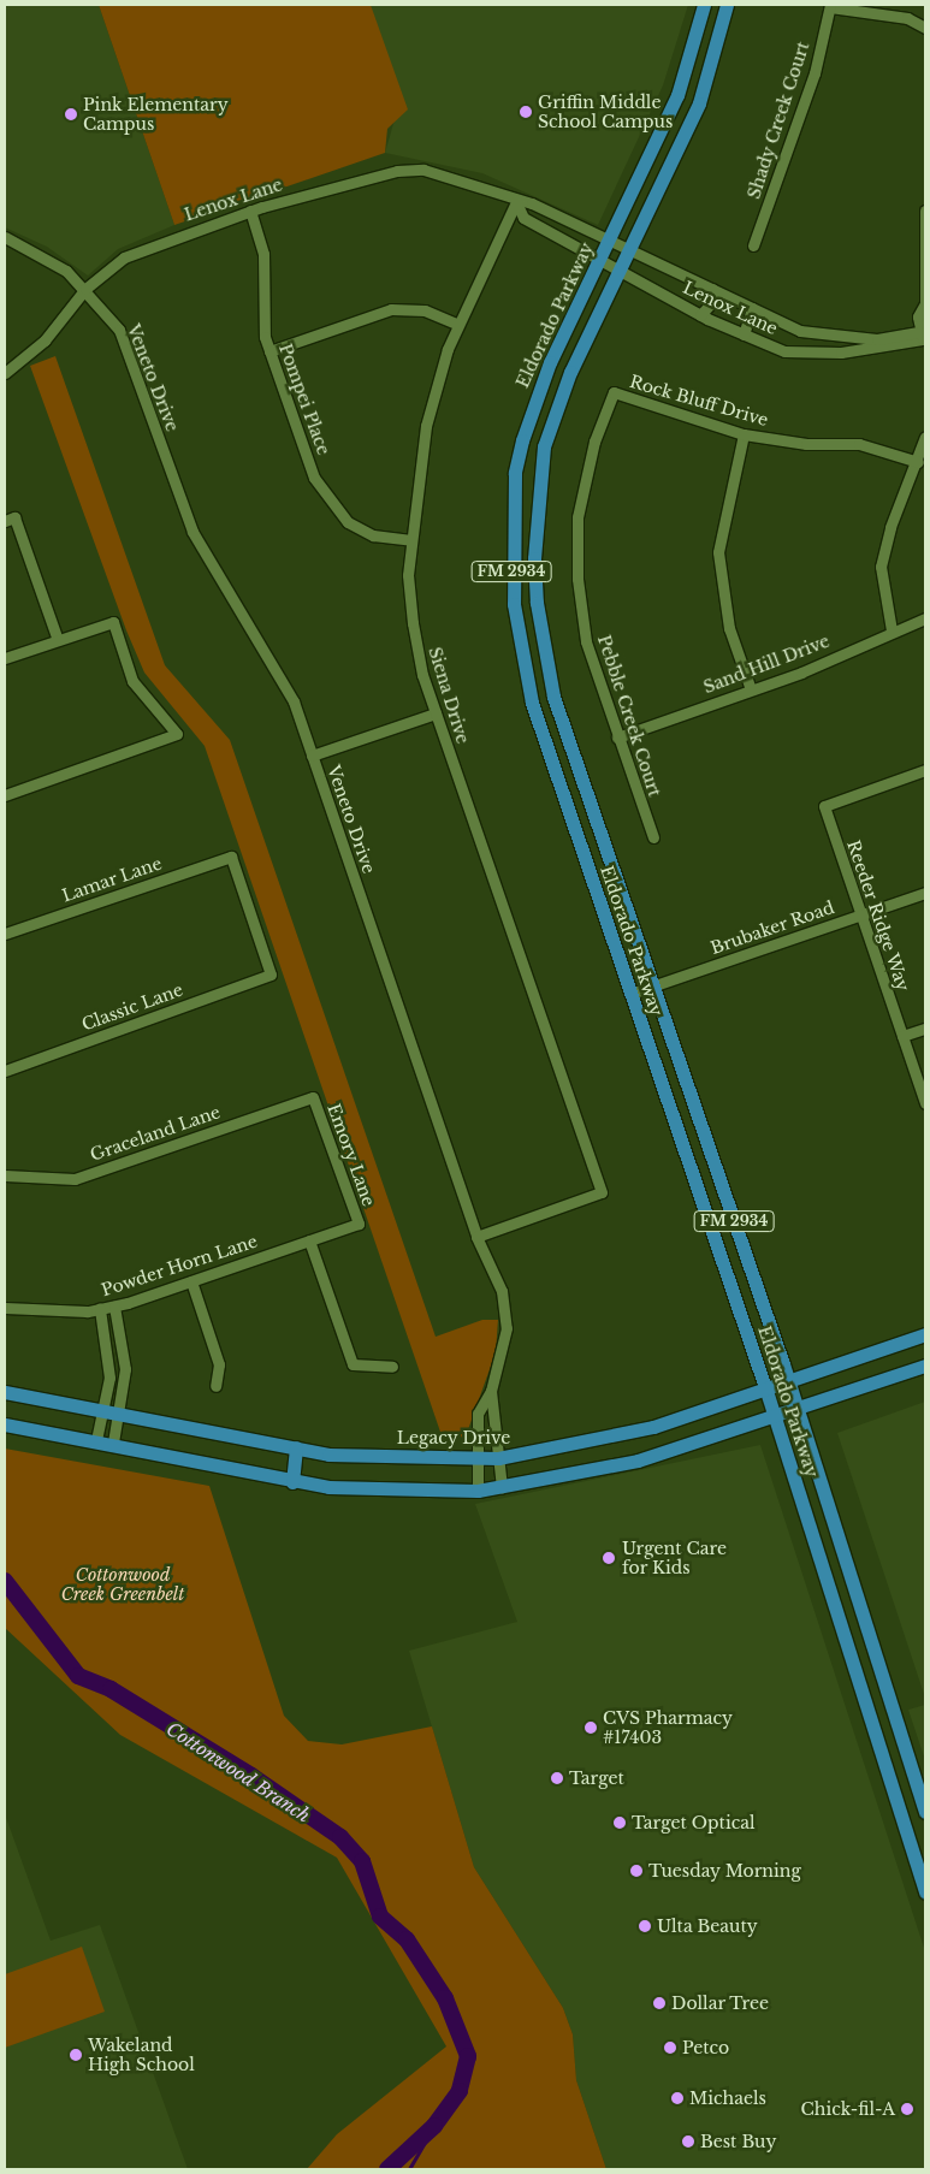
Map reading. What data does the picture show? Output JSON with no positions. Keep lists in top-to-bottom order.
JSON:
{
  "streets": {
    "main road": ["Eldorado Parkway", "FM 2934", "Legacy Drive"],
    "street": [
      "Shady Creek Court",
      "Lenox Lane",
      "Veneto Drive",
      "Pompei Place",
      "Rock Bluff Drive",
      "Sand Hill Drive",
      "Siena Drive",
      "Pebble Creek Court",
      "Lamar Lane",
      "Reeder Ridge Way",
      "Brubaker Road",
      "Classic Lane",
      "Graceland Lane",
      "Emory Lane",
      "Powder Horn Lane"
    ]
  },
  "crossings": [
    ["Lenox Lane", "Eldorado Parkway"],
    ["Lenox Lane", "Veneto Drive"],
    ["Lenox Lane", "Pompei Place"],
    ["Lenox Lane", "Siena Drive"],
    ["Eldorado Parkway", "Brubaker Road"],
    ["Eldorado Parkway", "Legacy Drive"],
    ["Veneto Drive", "Siena Drive"],
    ["Veneto Drive", "Legacy Drive"],
    ["Pompei Place", "Siena Drive"],
    ["Rock Bluff Drive", "Pebble Creek Court"],
    ["Sand Hill Drive", "Pebble Creek Court"],
    ["Lamar Lane", "Classic Lane"],
    ["Reeder Ridge Way", "Brubaker Road"],
    ["Graceland Lane", "Emory Lane"],
    ["Emory Lane", "Powder Horn Lane"]
  ],
  "water": ["Cottonwood Branch"],
  "parks": ["Cottonwood Creek Greenbelt"],
  "places": [
    "Griffin Middle School Campus",
    "Pink Elementary Campus",
    "Urgent Care for Kids",
    "CVS Pharmacy #17403",
    "Target",
    "Target Optical",
    "Tuesday Morning",
    "Ulta Beauty",
    "Dollar Tree",
    "Petco",
    "Wakeland High School",
    "Michaels",
    "Chick-fil-A",
    "Best Buy"
  ]
}
